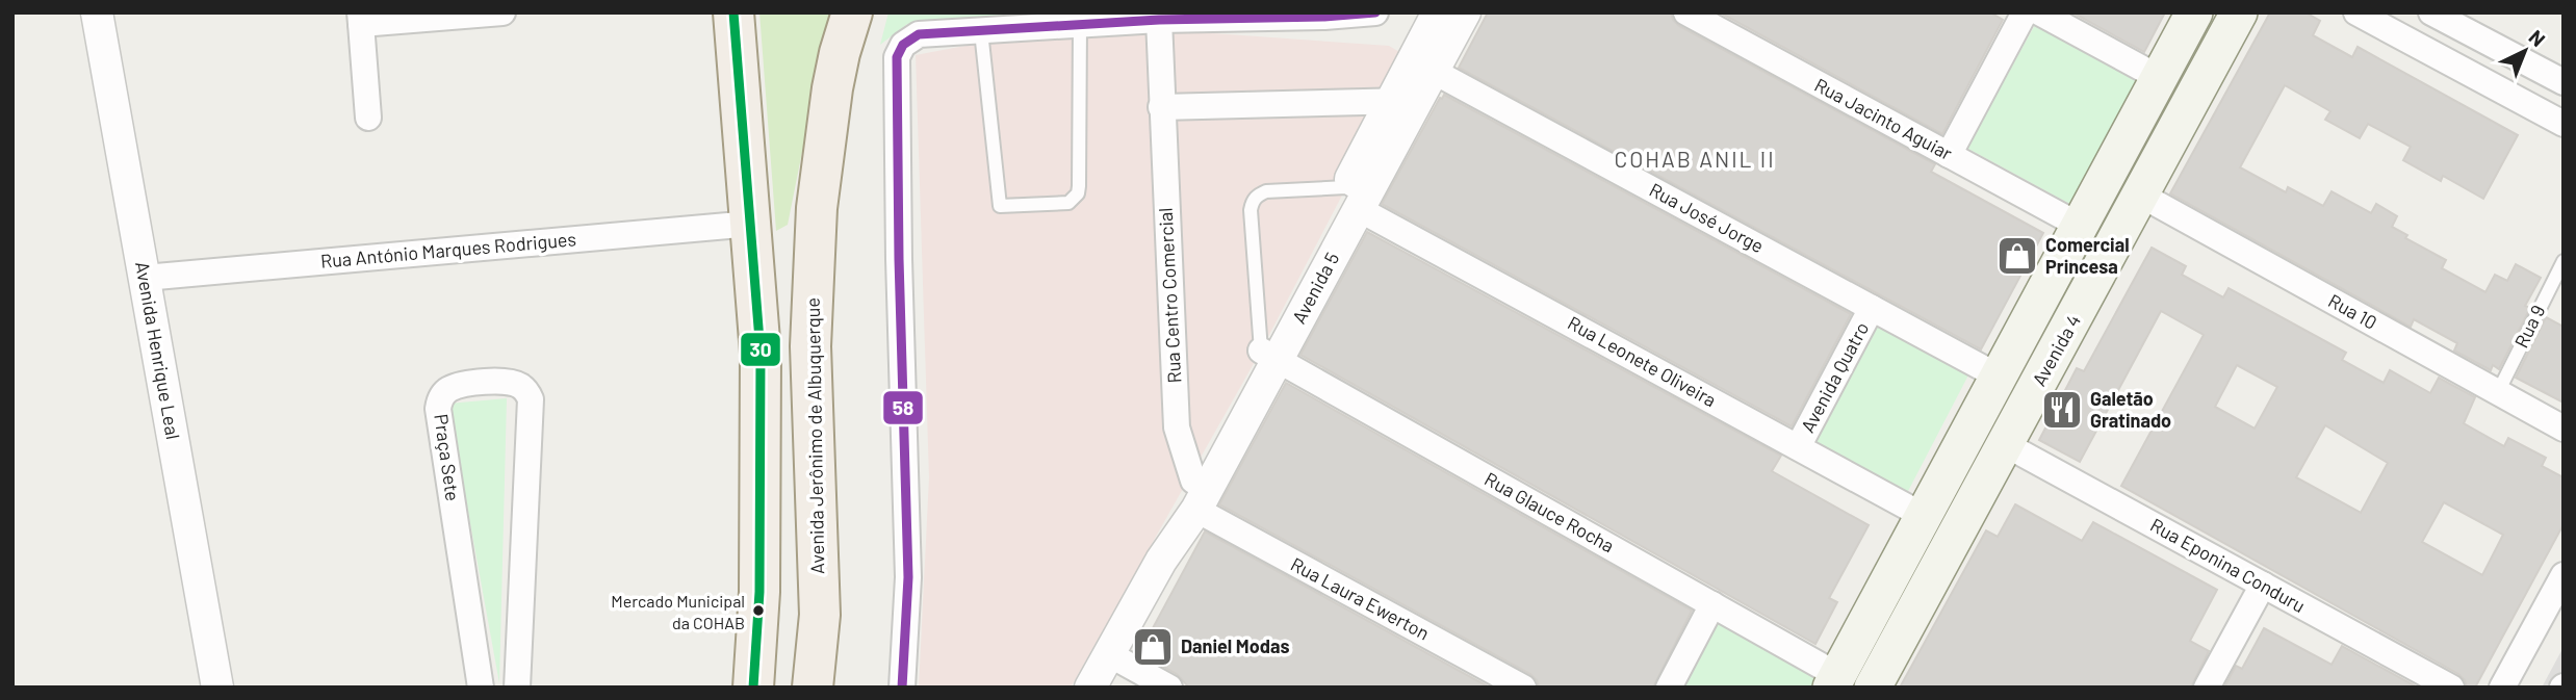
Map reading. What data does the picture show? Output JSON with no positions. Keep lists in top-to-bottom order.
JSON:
{
  "streets": {
    "main road": ["Avenida 4", "Avenida Jerônimo de Albuquerque"],
    "street": [
      "Rua Jacinto Aguiar",
      "Rua José Jorge",
      "Rua António Marques Rodrigues",
      "Avenida 5",
      "Rua Centro Comercial",
      "Rua 10",
      "Avenida Henrique Leal",
      "Rua Leonete Oliveira",
      "Avenida Quatro",
      "Praça Sete",
      "Rua Glauce Rocha",
      "Rua Eponina Conduru",
      "Rua Laura Ewerton"
    ],
    "lane": ["Rua 9"]
  },
  "crossings": [
    ["Rua Jacinto Aguiar", "Avenida 4"],
    ["Rua José Jorge", "Avenida 5"],
    ["Rua José Jorge", "Avenida 4"],
    ["Rua José Jorge", "Avenida Quatro"],
    ["Rua António Marques Rodrigues", "Avenida Henrique Leal"],
    ["Avenida 5", "Rua Centro Comercial"],
    ["Avenida 5", "Rua Leonete Oliveira"],
    ["Avenida 5", "Rua Glauce Rocha"],
    ["Avenida 5", "Rua Laura Ewerton"],
    ["Rua Centro Comercial", "Rua Laura Ewerton"],
    ["Rua 10", "Rua 9"],
    ["Rua 10", "Avenida 4"],
    ["Avenida 4", "Rua Leonete Oliveira"],
    ["Avenida 4", "Rua Glauce Rocha"],
    ["Avenida 4", "Rua Eponina Conduru"],
    ["Rua Leonete Oliveira", "Avenida Quatro"]
  ],
  "districts": ["COHAB ANIL II"],
  "places": {
    "shop": ["Comercial Princesa", "Daniel Modas"],
    "restaurant": ["Galetão Gratinado"],
    "other": ["Mercado Municipal da COHAB"]
  },
  "lines": ["transit line 30", "transit line 58"],
  "north": "top right"
}
